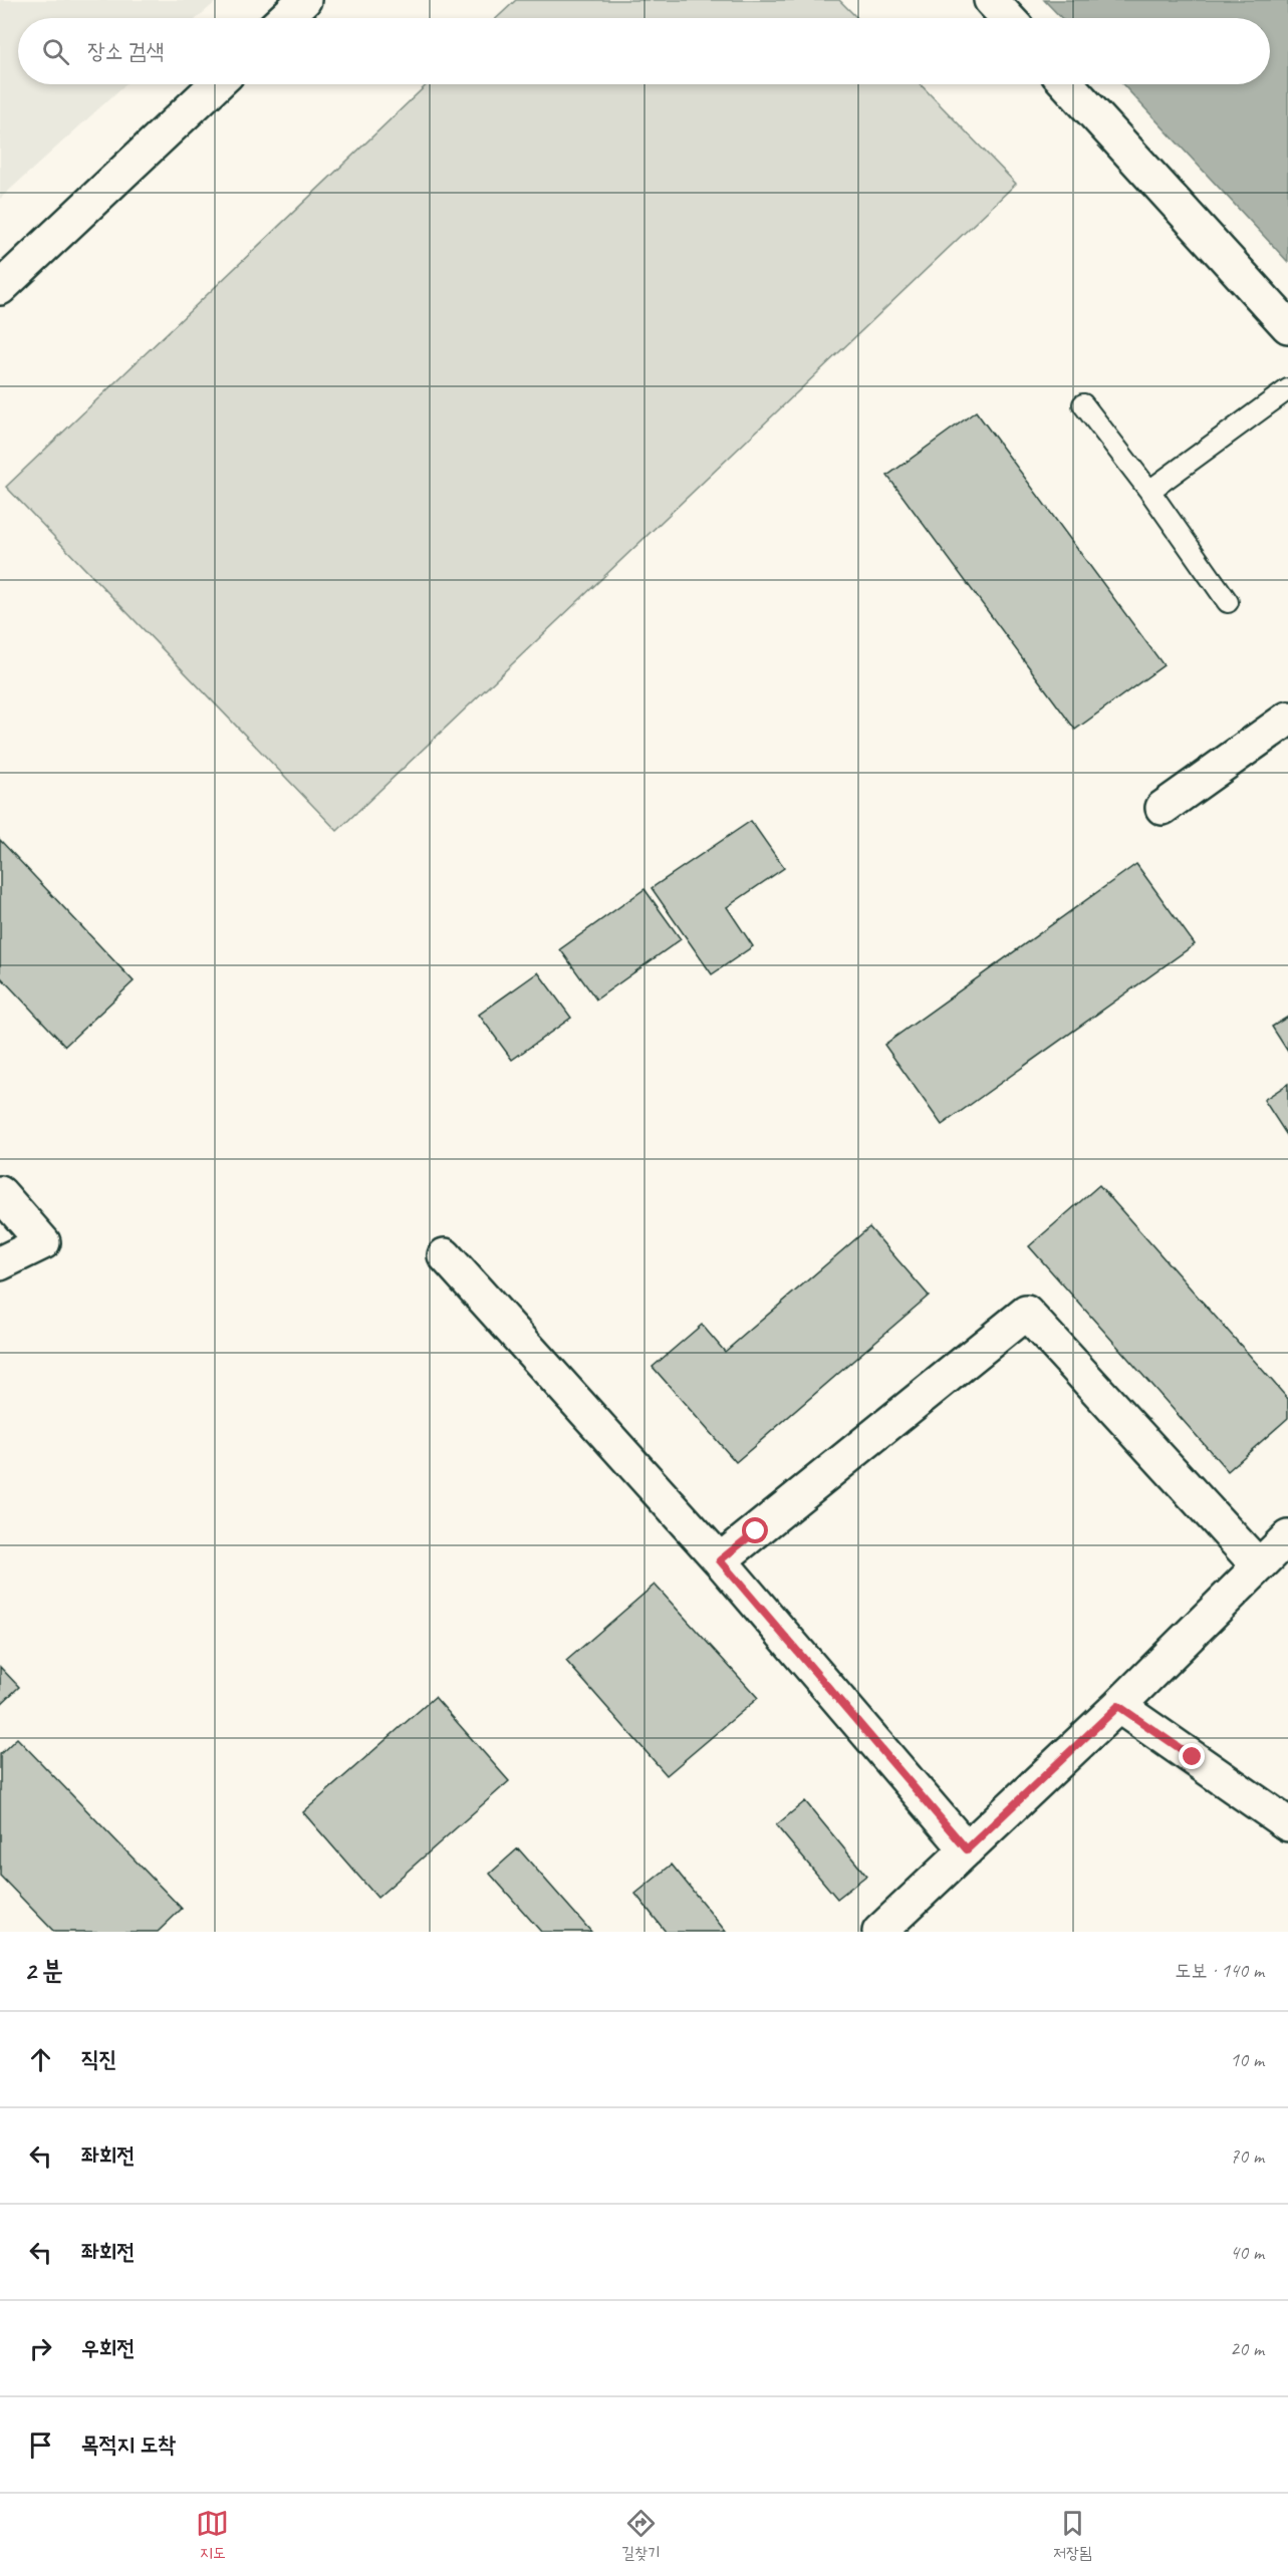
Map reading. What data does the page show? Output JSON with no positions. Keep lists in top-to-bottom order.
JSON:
{
  "page": {
    "search": "장소 검색",
    "heading": ["2 분", "도보 · 140 m"],
    "list": [
      ["직진", "10 m"],
      ["좌회전", "70 m"],
      ["좌회전", "40 m"],
      ["우회전", "20 m"],
      "목적지 도착"
    ],
    "nav": ["지도", "길찾기", "저장됨"]
  }
}
